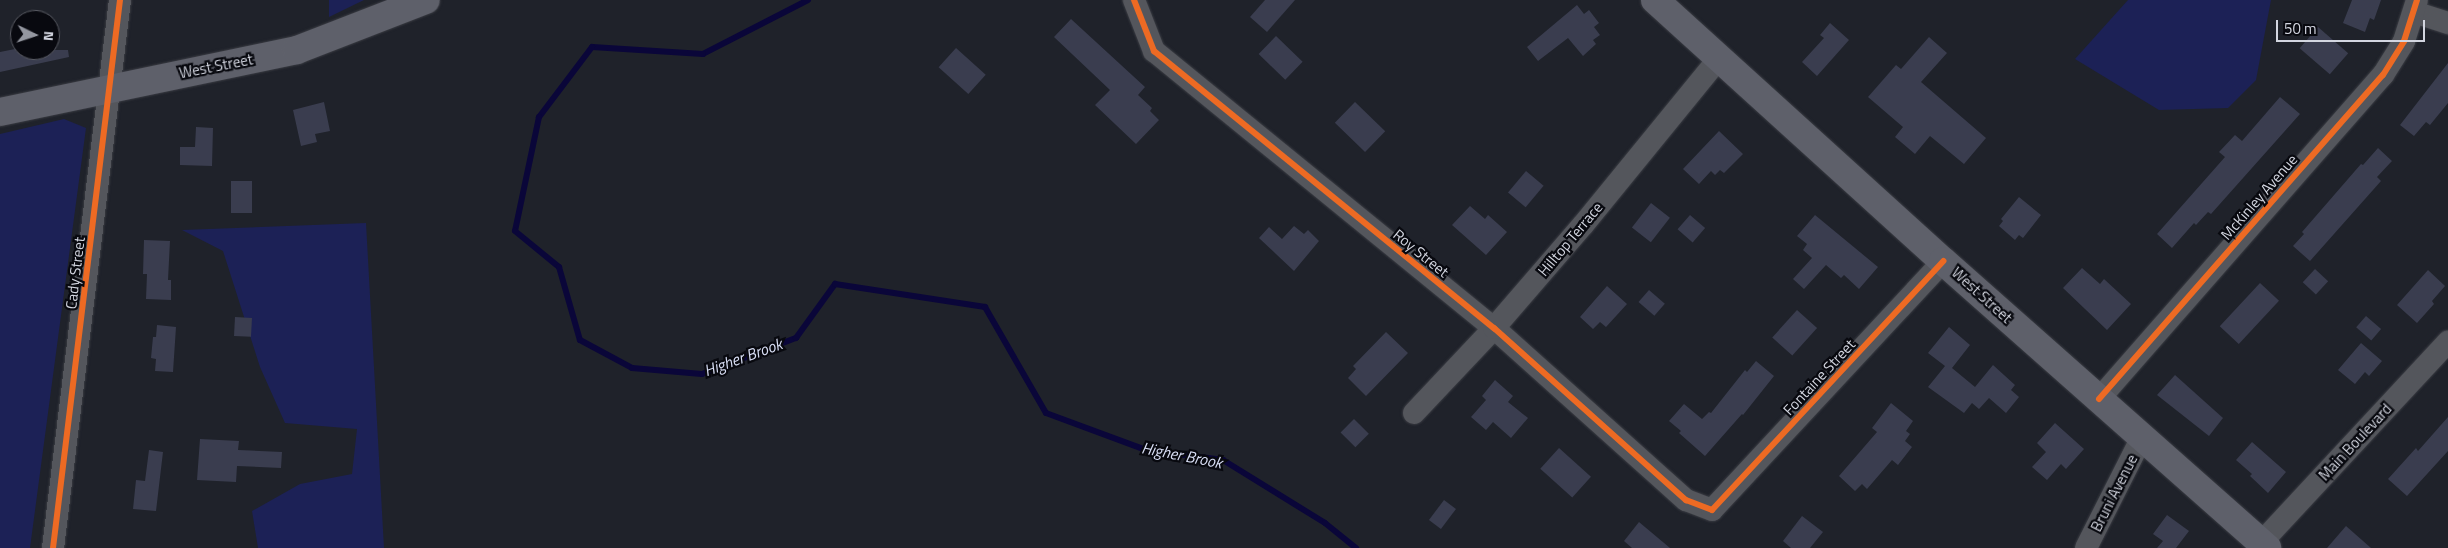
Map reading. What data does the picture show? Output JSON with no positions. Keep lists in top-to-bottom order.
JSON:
{
  "streets": {
    "main road": ["West Street"],
    "street": [
      "McKinley Avenue",
      "Hilltop Terrace",
      "Roy Street",
      "Cady Street",
      "Fontaine Street",
      "Main Boulevard",
      "Bruni Avenue"
    ]
  },
  "crossings": [
    ["West Street", "McKinley Avenue"],
    ["West Street", "Hilltop Terrace"],
    ["West Street", "Cady Street"],
    ["West Street", "Fontaine Street"],
    ["West Street", "Main Boulevard"],
    ["West Street", "Bruni Avenue"],
    ["Hilltop Terrace", "Roy Street"],
    ["Roy Street", "Fontaine Street"]
  ],
  "water": ["Higher Brook"],
  "scale_bar": "50 m",
  "north": "right"
}
